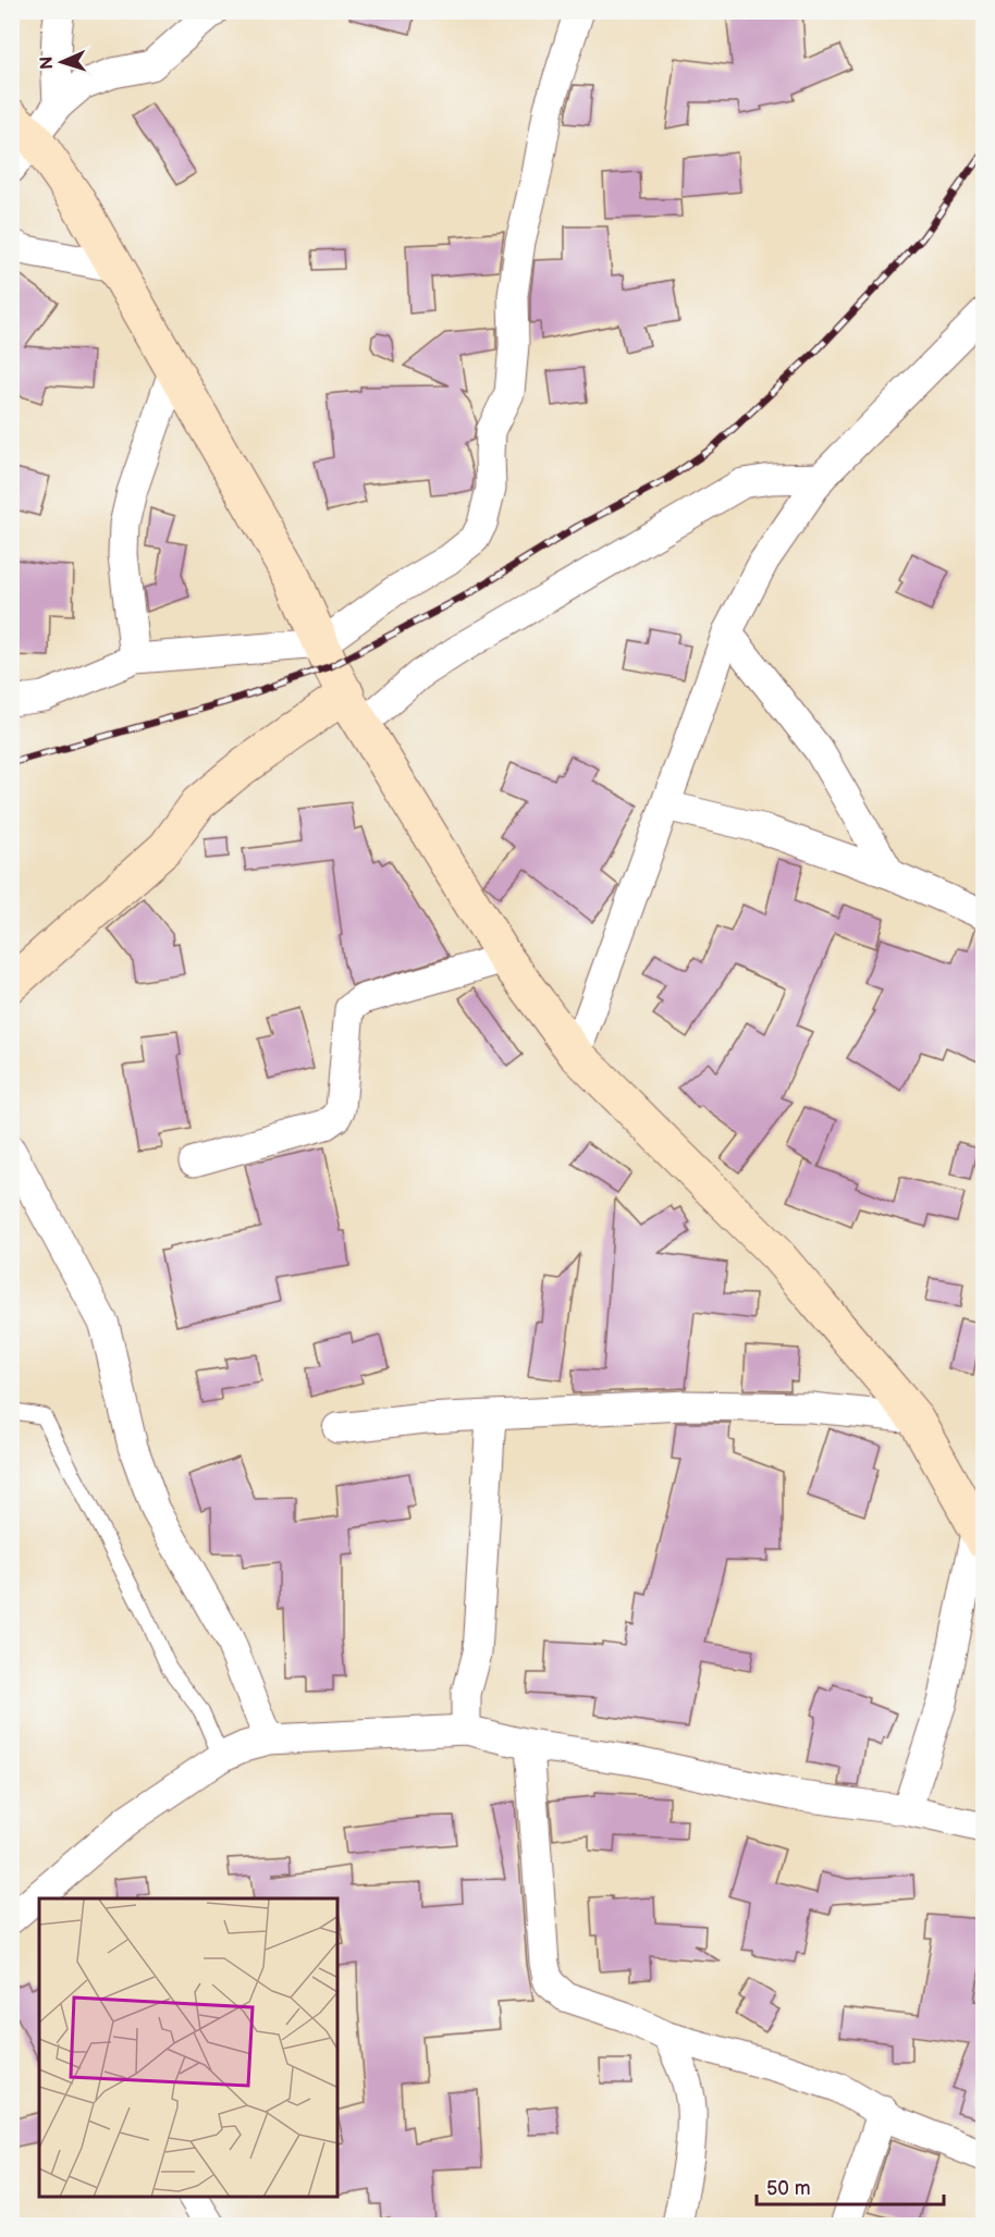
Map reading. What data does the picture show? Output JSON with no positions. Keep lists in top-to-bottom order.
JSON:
{
  "scale_bar": "50 m",
  "north": "left"
}
